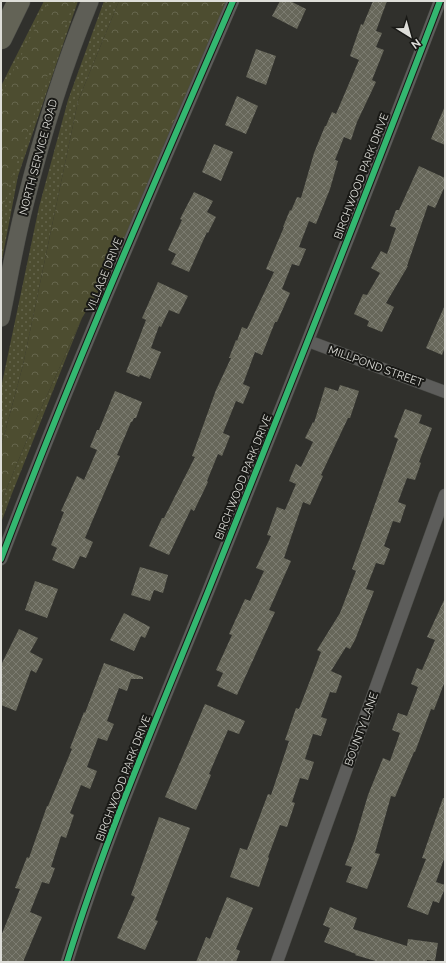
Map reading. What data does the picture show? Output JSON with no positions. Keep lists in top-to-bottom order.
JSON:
{
  "streets": {
    "main road": ["NORTH SERVICE ROAD"],
    "street": [
      "BIRCHWOOD PARK DRIVE",
      "VILLAGE DRIVE",
      "MILLPOND STREET",
      "BOUNTY LANE"
    ]
  },
  "crossings": [
    ["BIRCHWOOD PARK DRIVE", "MILLPOND STREET"]
  ],
  "north": "bottom right"
}
